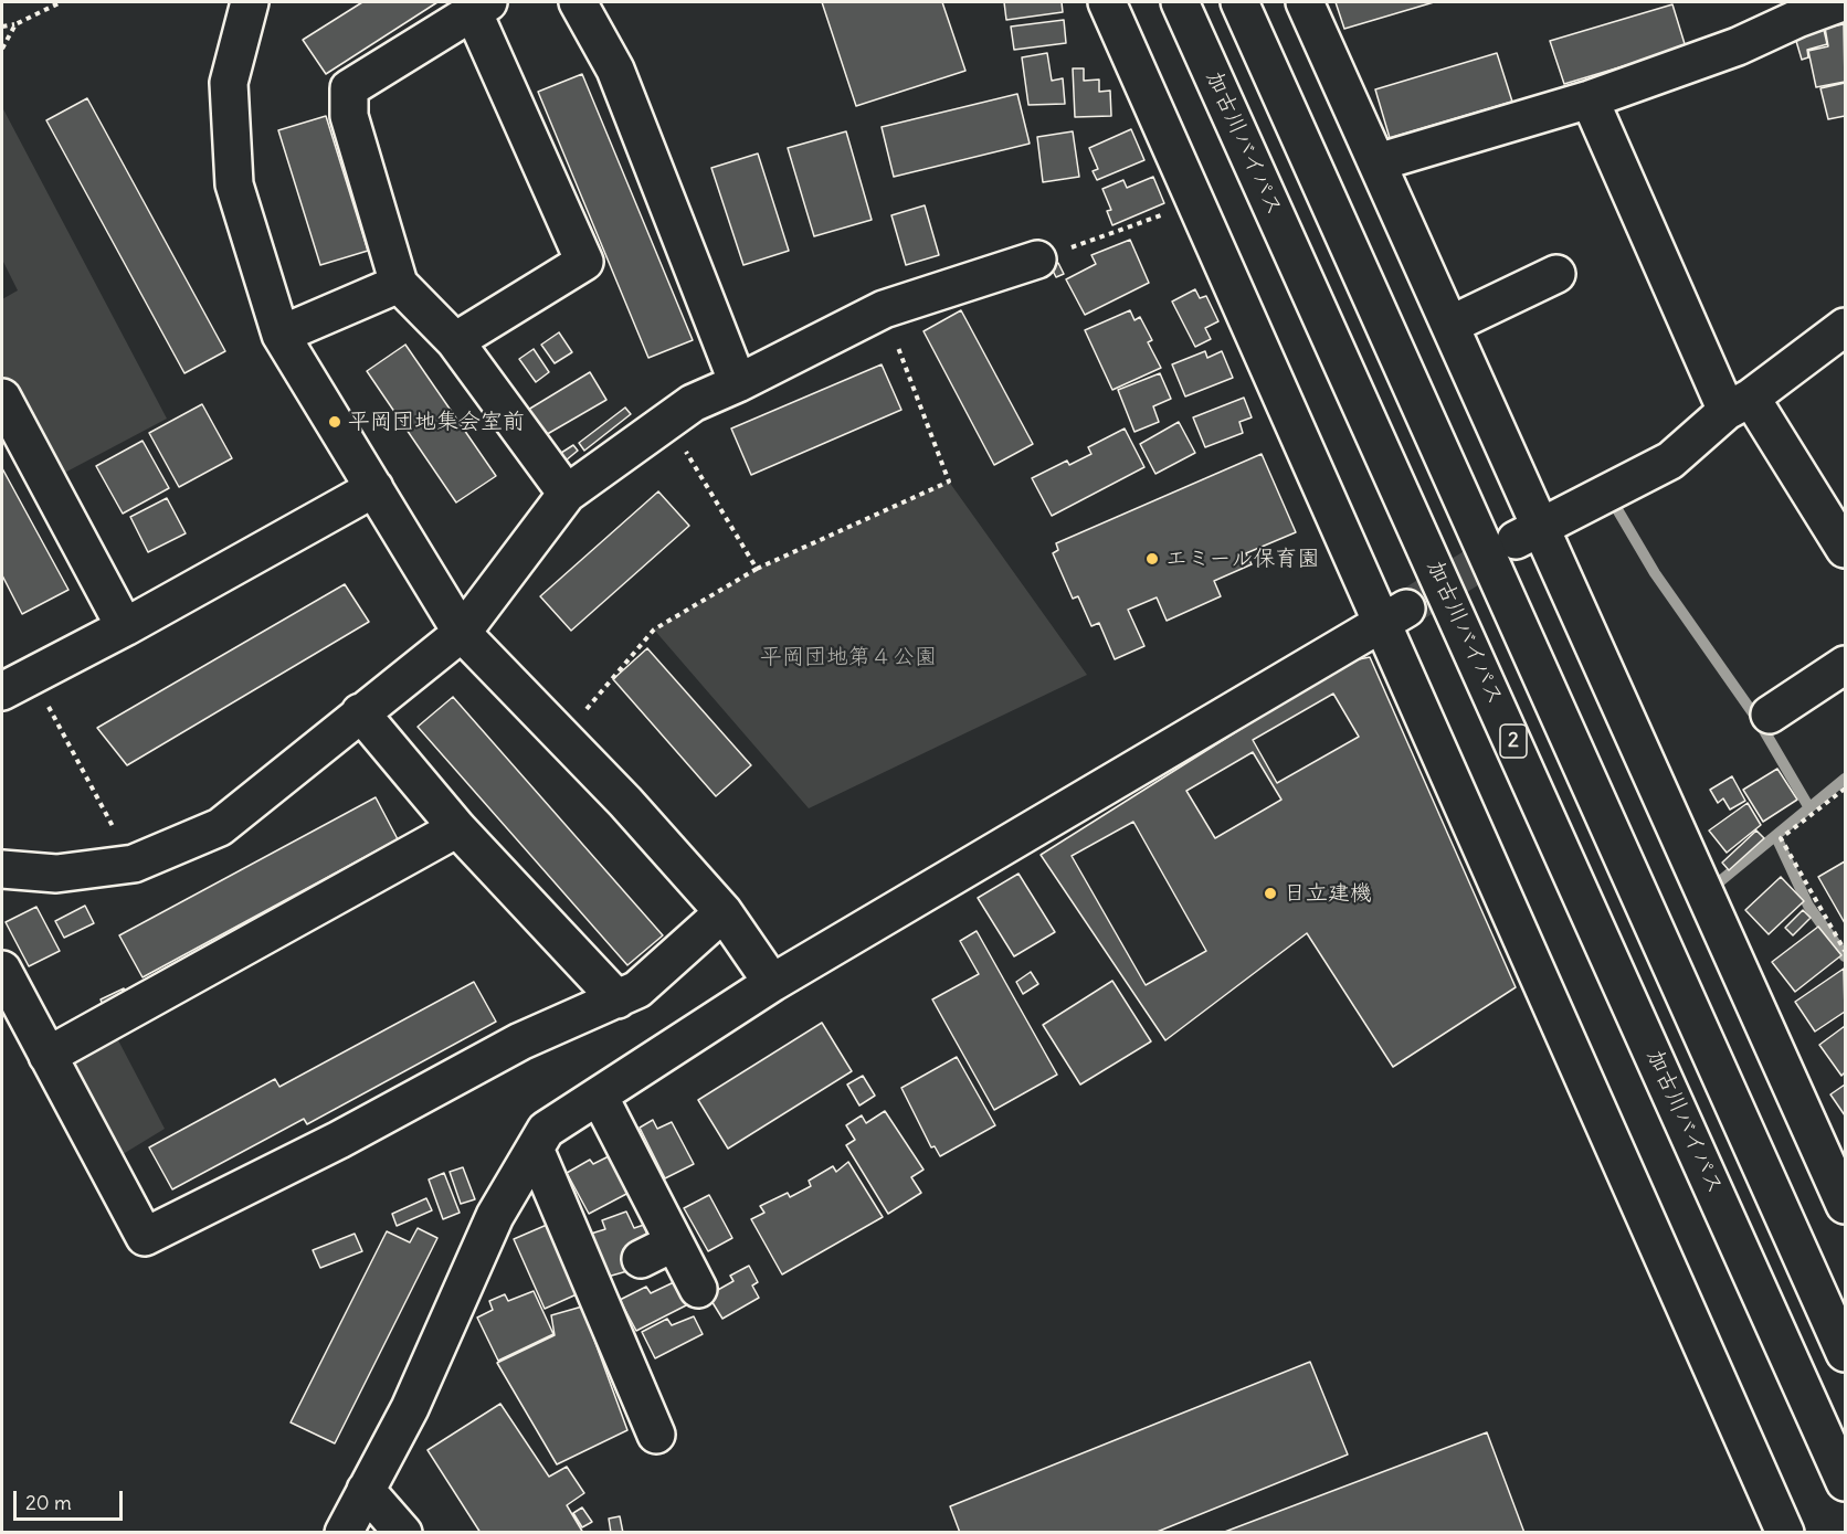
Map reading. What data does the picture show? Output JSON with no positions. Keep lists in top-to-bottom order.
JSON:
{
  "streets": {
    "main road": ["加古川バイパス", "2"]
  },
  "parks": ["平岡団地第４公園"],
  "places": ["平岡団地集会室前", "エミール保育園", "日立建機"],
  "scale_bar": "20 m"
}
